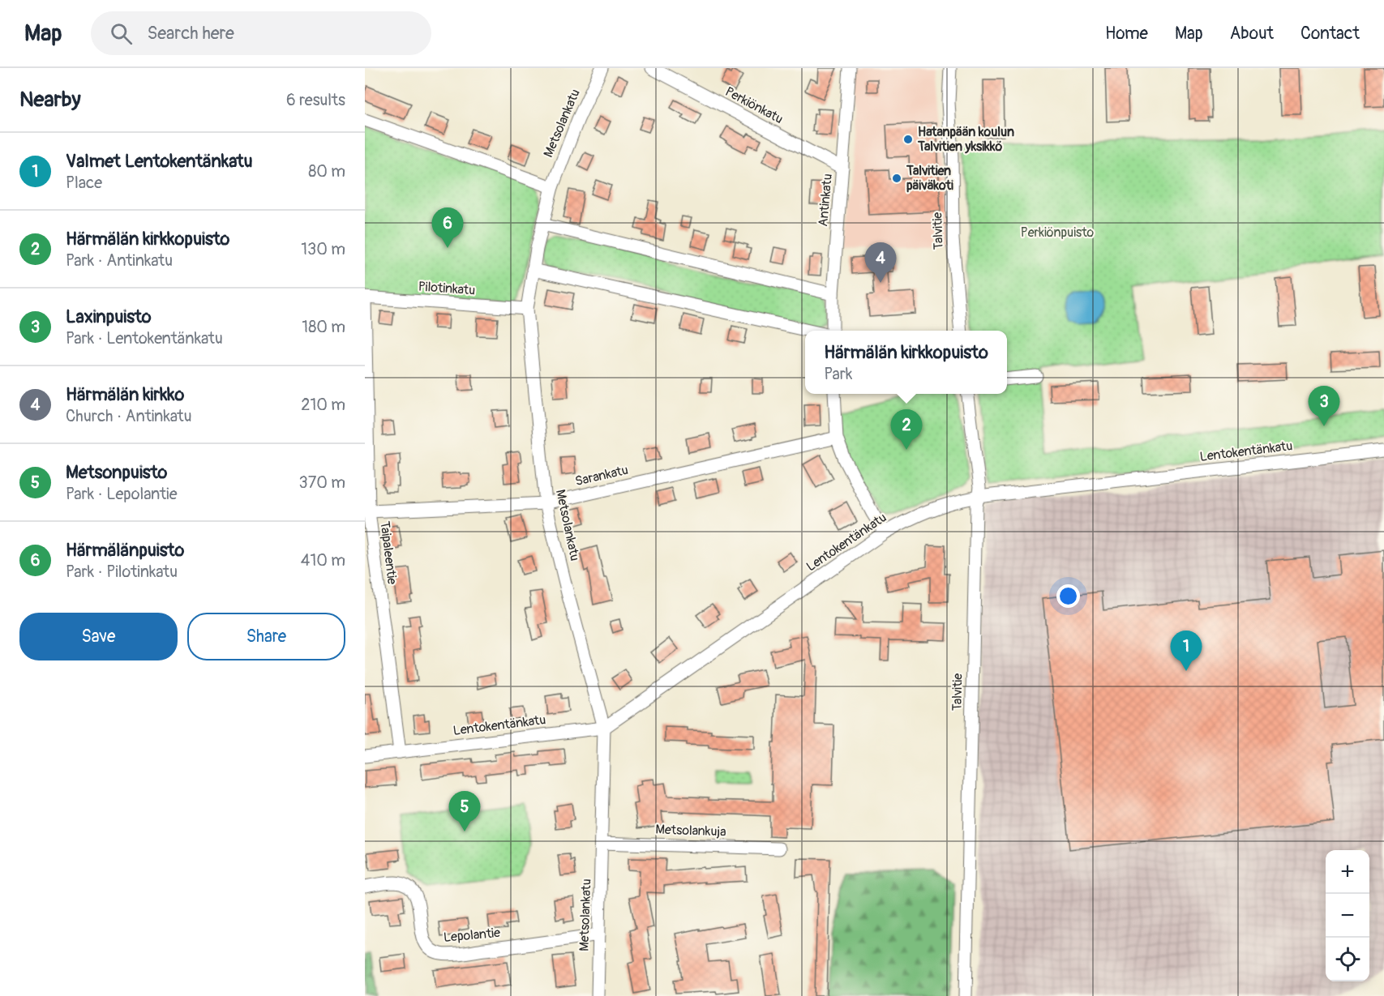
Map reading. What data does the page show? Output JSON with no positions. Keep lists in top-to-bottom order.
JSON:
{
  "streets": {
    "street": [
      "Perkiönkatu",
      "Metsolankatu",
      "Antinkatu",
      "Talvitie",
      "Pilotinkatu",
      "Lentokentänkatu",
      "Sarankatu",
      "Taipaleentie",
      "Metsolankuja",
      "Lepolantie"
    ]
  },
  "crossings": [
    ["Perkiönkatu", "Antinkatu"],
    ["Metsolankatu", "Pilotinkatu"],
    ["Metsolankatu", "Lentokentänkatu"],
    ["Metsolankatu", "Sarankatu"],
    ["Metsolankatu", "Metsolankuja"],
    ["Metsolankatu", "Lepolantie"],
    ["Talvitie", "Lentokentänkatu"],
    ["Pilotinkatu", "Taipaleentie"],
    ["Lentokentänkatu", "Taipaleentie"],
    ["Sarankatu", "Taipaleentie"]
  ],
  "parks": ["Perkiönpuisto"],
  "places": ["Hatanpään koulun Talvitien yksikkö", "Talvitien päiväkoti"],
  "page": {
    "header": "Map",
    "search": "Search here",
    "nav": [
      "Home",
      "Map",
      "About",
      "Contact"
    ],
    "heading": ["Nearby", "6 results"],
    "list": [
      {
        "mark": "1",
        "name": "Valmet Lentokentänkatu",
        "note": "Place",
        "value": "80 m"
      },
      {
        "mark": "2",
        "name": "Härmälän kirkkopuisto",
        "note": "Park · Antinkatu",
        "value": "130 m"
      },
      {
        "mark": "3",
        "name": "Laxinpuisto",
        "note": "Park · Lentokentänkatu",
        "value": "180 m"
      },
      {
        "mark": "4",
        "name": "Härmälän kirkko",
        "note": "Church · Antinkatu",
        "value": "210 m"
      },
      {
        "mark": "5",
        "name": "Metsonpuisto",
        "note": "Park · Lepolantie",
        "value": "370 m"
      },
      {
        "mark": "6",
        "name": "Härmälänpuisto",
        "note": "Park · Pilotinkatu",
        "value": "410 m"
      }
    ],
    "pins": [
      "6",
      "4",
      "3",
      "2",
      "1",
      "5"
    ],
    "popup": ["Härmälän kirkkopuisto", "Park"],
    "buttons": ["Save", "Share"],
    "map_buttons": ["+", "−"]
  }
}
